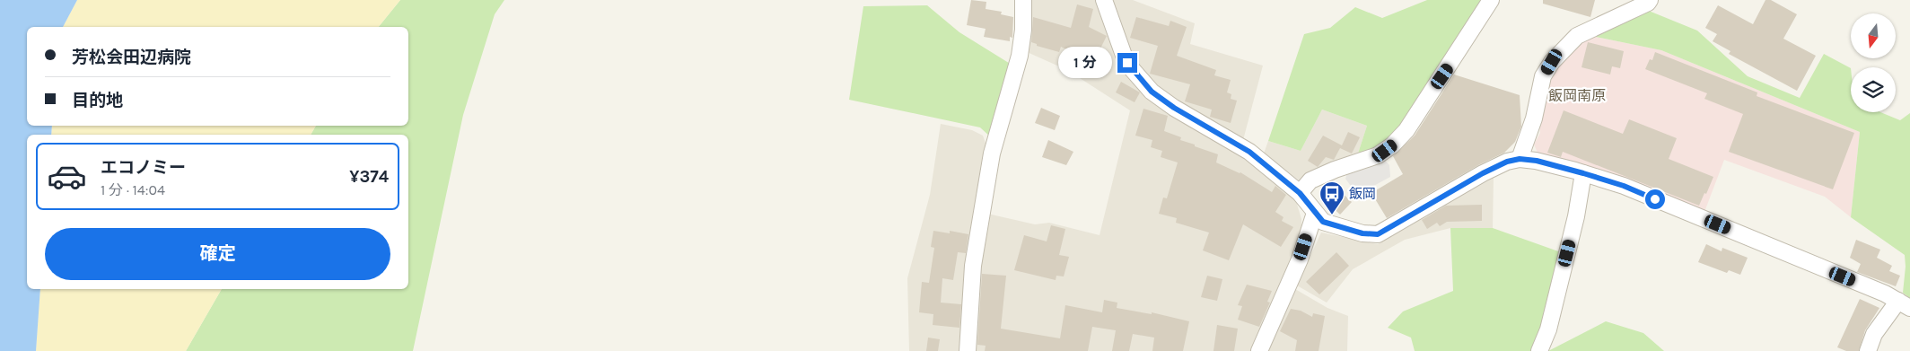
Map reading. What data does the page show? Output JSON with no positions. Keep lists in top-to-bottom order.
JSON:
{
  "districts": ["飯岡南原"],
  "places": {
    "bus stop": ["飯岡"]
  },
  "north": "bottom",
  "page": {
    "banner": ["芳松会田辺病院", "目的地"],
    "bubble": "1 分",
    "list": [
      {
        "name": "エコノミー",
        "note": "1 分 · 14:04",
        "value": "¥374"
      }
    ],
    "buttons": "確定"
  }
}
